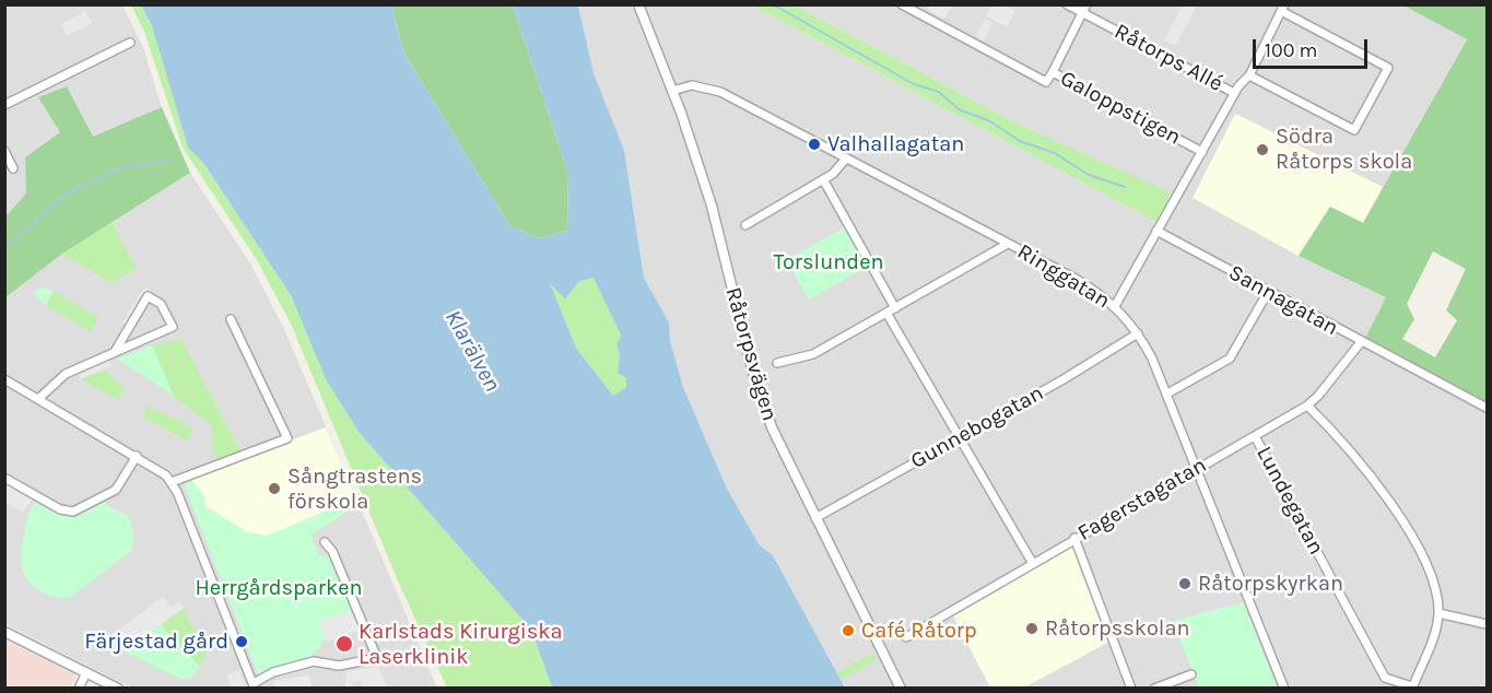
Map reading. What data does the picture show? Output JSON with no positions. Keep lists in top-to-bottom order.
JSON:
{
  "streets": {
    "street": [
      "Råtorps Allé",
      "Galoppstigen",
      "Ringgatan",
      "Sannagatan",
      "Råtorpsvägen",
      "Gunnebogatan",
      "Fagerstagatan",
      "Lundegatan"
    ]
  },
  "crossings": [
    ["Ringgatan", "Råtorpsvägen"],
    ["Ringgatan", "Gunnebogatan"],
    ["Ringgatan", "Fagerstagatan"],
    ["Sannagatan", "Fagerstagatan"],
    ["Råtorpsvägen", "Gunnebogatan"],
    ["Fagerstagatan", "Lundegatan"]
  ],
  "water": ["Klarälven"],
  "parks": ["Torslunden", "Herrgårdsparken"],
  "places": [
    "Valhallagatan",
    "Södra Råtorps skola",
    "Sångtrastens förskola",
    "Råtorpskyrkan",
    "Råtorpsskolan",
    "Café Råtorp",
    "Färjestad gård",
    "Karlstads Kirurgiska Laserklinik"
  ],
  "scale_bar": "100 m"
}
